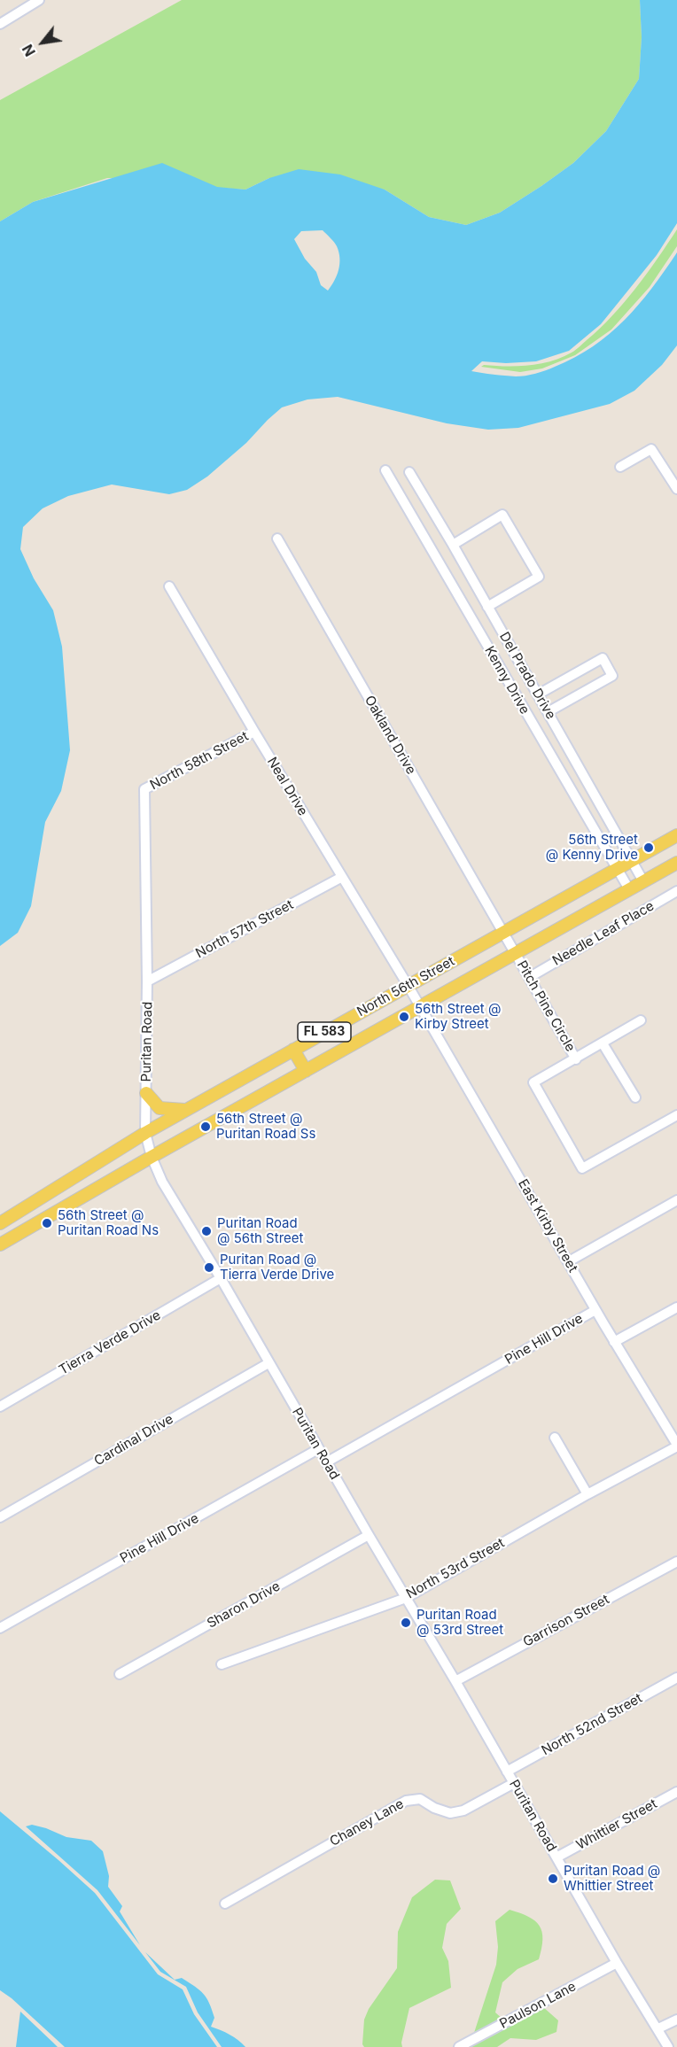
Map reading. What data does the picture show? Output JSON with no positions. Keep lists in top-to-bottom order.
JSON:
{
  "streets": {
    "main road": ["North 56th Street", "FL 583"],
    "street": [
      "Del Prado Drive",
      "Kenny Drive",
      "Oakland Drive",
      "North 58th Street",
      "Neal Drive",
      "North 57th Street",
      "Needle Leaf Place",
      "Pitch Pine Circle",
      "Puritan Road",
      "East Kirby Street",
      "Pine Hill Drive",
      "Tierra Verde Drive",
      "Cardinal Drive",
      "North 53rd Street",
      "Sharon Drive",
      "Garrison Street",
      "North 52nd Street",
      "Chaney Lane",
      "Whittier Street",
      "Paulson Lane"
    ]
  },
  "crossings": [
    ["Del Prado Drive", "North 56th Street"],
    ["Kenny Drive", "North 56th Street"],
    ["Oakland Drive", "North 56th Street"],
    ["Oakland Drive", "Pitch Pine Circle"],
    ["North 58th Street", "Neal Drive"],
    ["North 58th Street", "Puritan Road"],
    ["Neal Drive", "North 57th Street"],
    ["Neal Drive", "North 56th Street"],
    ["Neal Drive", "East Kirby Street"],
    ["North 57th Street", "Puritan Road"],
    ["Needle Leaf Place", "Pitch Pine Circle"],
    ["North 56th Street", "Pitch Pine Circle"],
    ["North 56th Street", "Puritan Road"],
    ["North 56th Street", "East Kirby Street"],
    ["Puritan Road", "Pine Hill Drive"],
    ["Puritan Road", "Tierra Verde Drive"],
    ["Puritan Road", "Cardinal Drive"],
    ["Puritan Road", "North 53rd Street"],
    ["Puritan Road", "Sharon Drive"],
    ["Puritan Road", "Garrison Street"],
    ["Puritan Road", "North 52nd Street"],
    ["Puritan Road", "Chaney Lane"],
    ["Puritan Road", "Whittier Street"],
    ["Puritan Road", "Paulson Lane"],
    ["East Kirby Street", "Pine Hill Drive"],
    ["East Kirby Street", "North 53rd Street"]
  ],
  "places": [
    "56th Street @ Kenny Drive",
    "56th Street @ Kirby Street",
    "56th Street @ Puritan Road Ss",
    "56th Street @ Puritan Road Ns",
    "Puritan Road @ 56th Street",
    "Puritan Road @ Tierra Verde Drive",
    "Puritan Road @ 53rd Street",
    "Puritan Road @ Whittier Street"
  ],
  "north": "bottom left"
}
